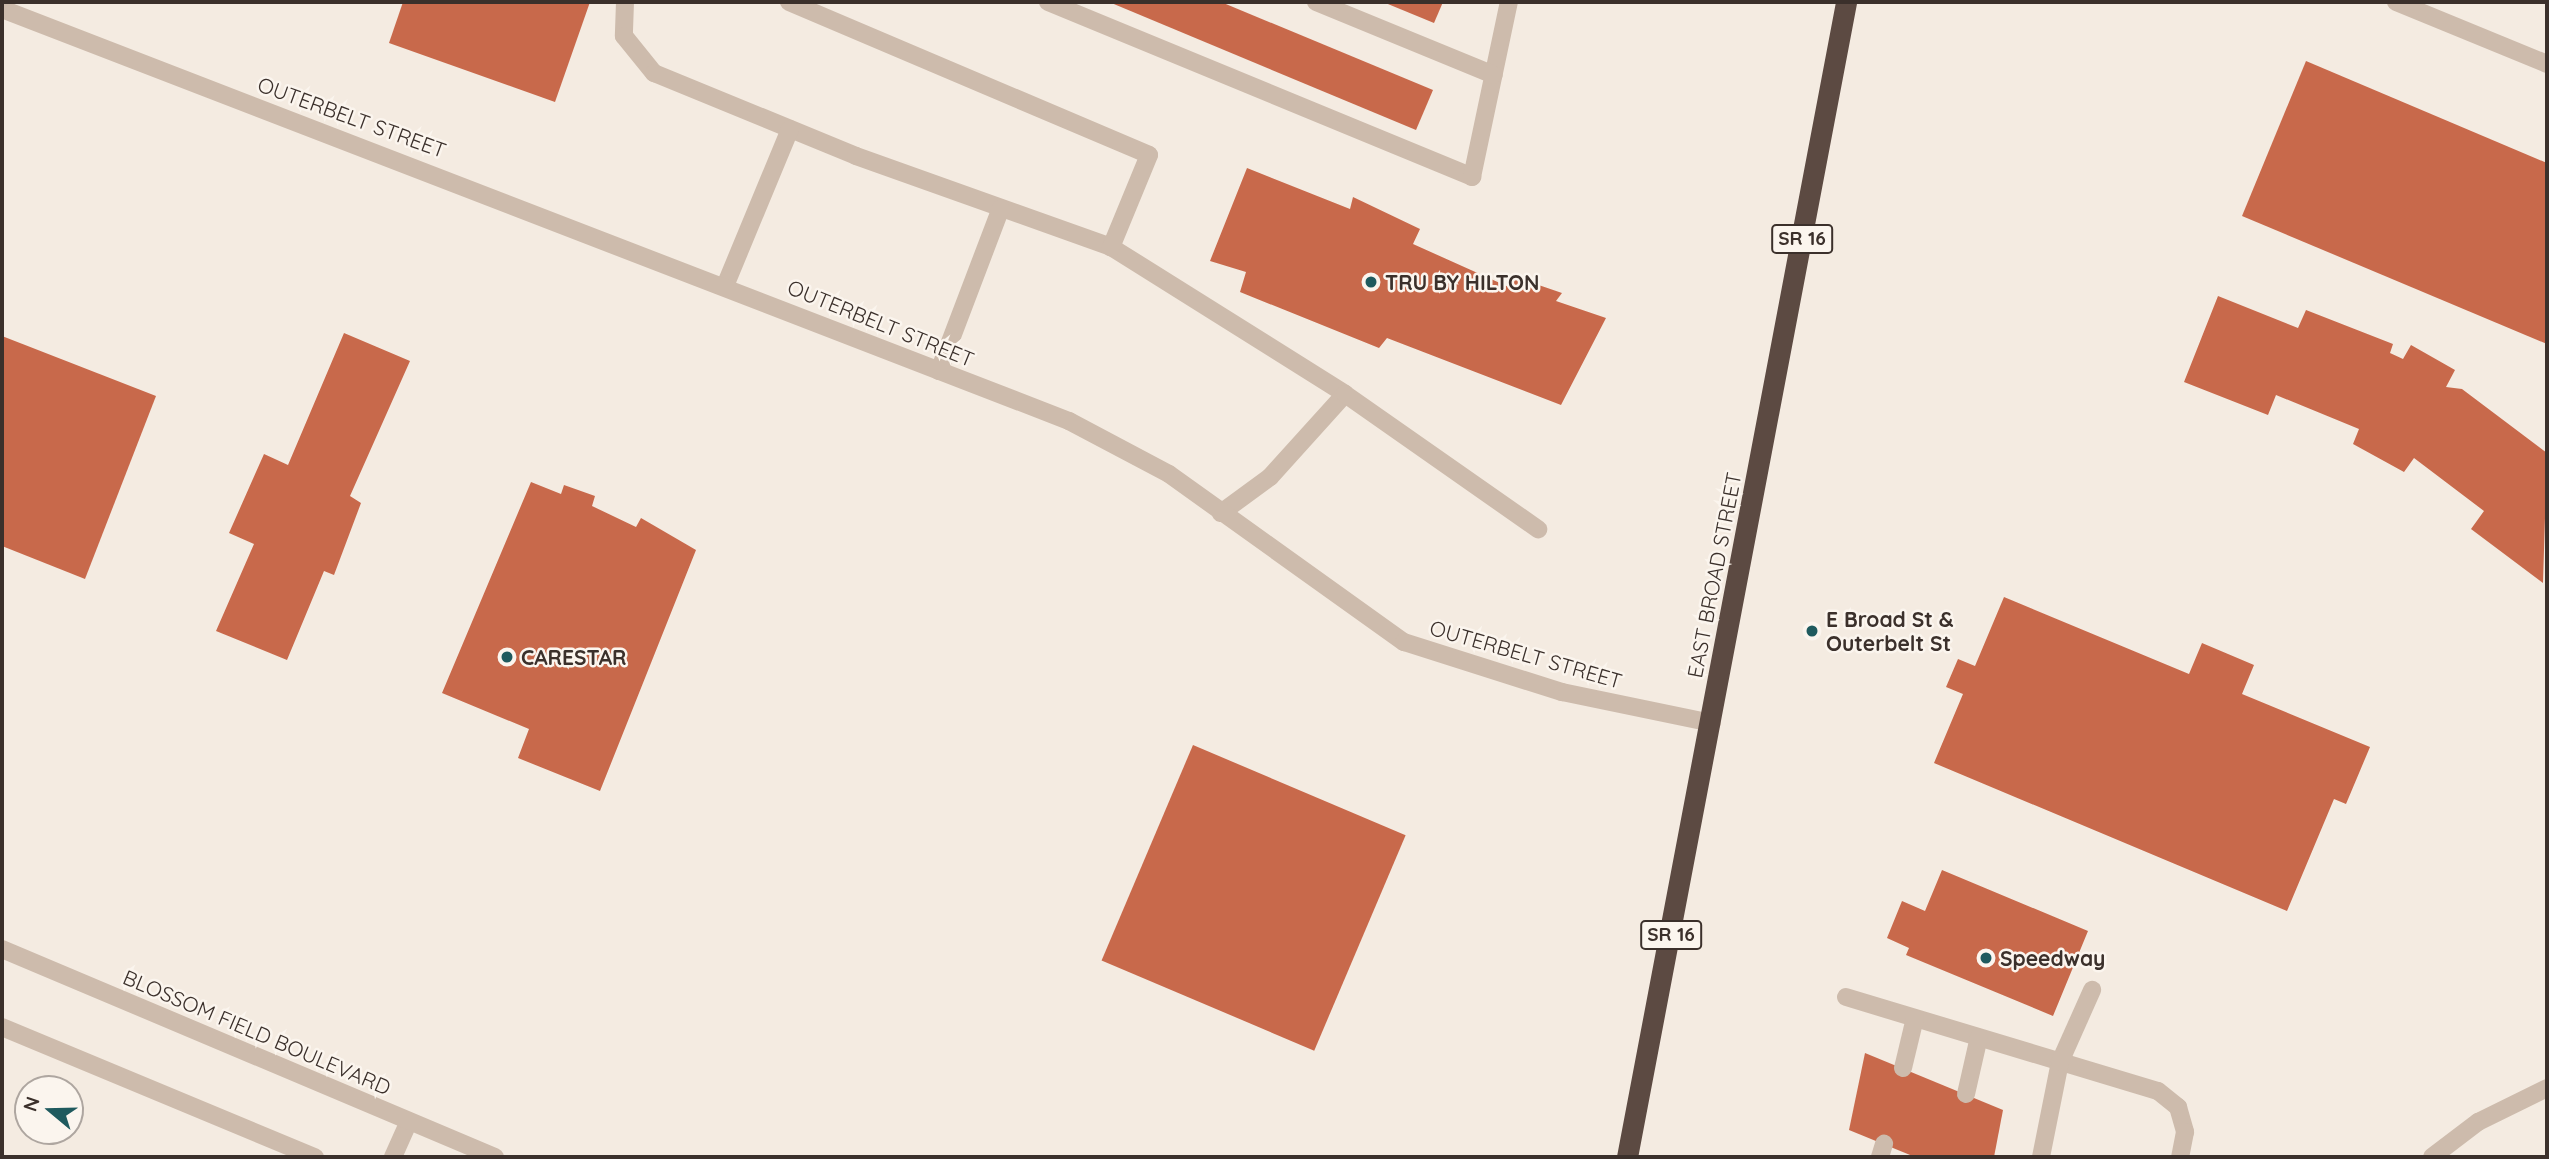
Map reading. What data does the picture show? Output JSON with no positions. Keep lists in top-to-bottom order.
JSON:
{
  "streets": {
    "highway": ["SR 16", "EAST BROAD STREET"],
    "street": ["OUTERBELT STREET", "BLOSSOM FIELD BOULEVARD"]
  },
  "crossings": [
    ["OUTERBELT STREET", "EAST BROAD STREET"]
  ],
  "places": [
    "TRU BY HILTON",
    "E Broad St & Outerbelt St",
    "CARESTAR",
    "Speedway"
  ],
  "north": "left"
}
